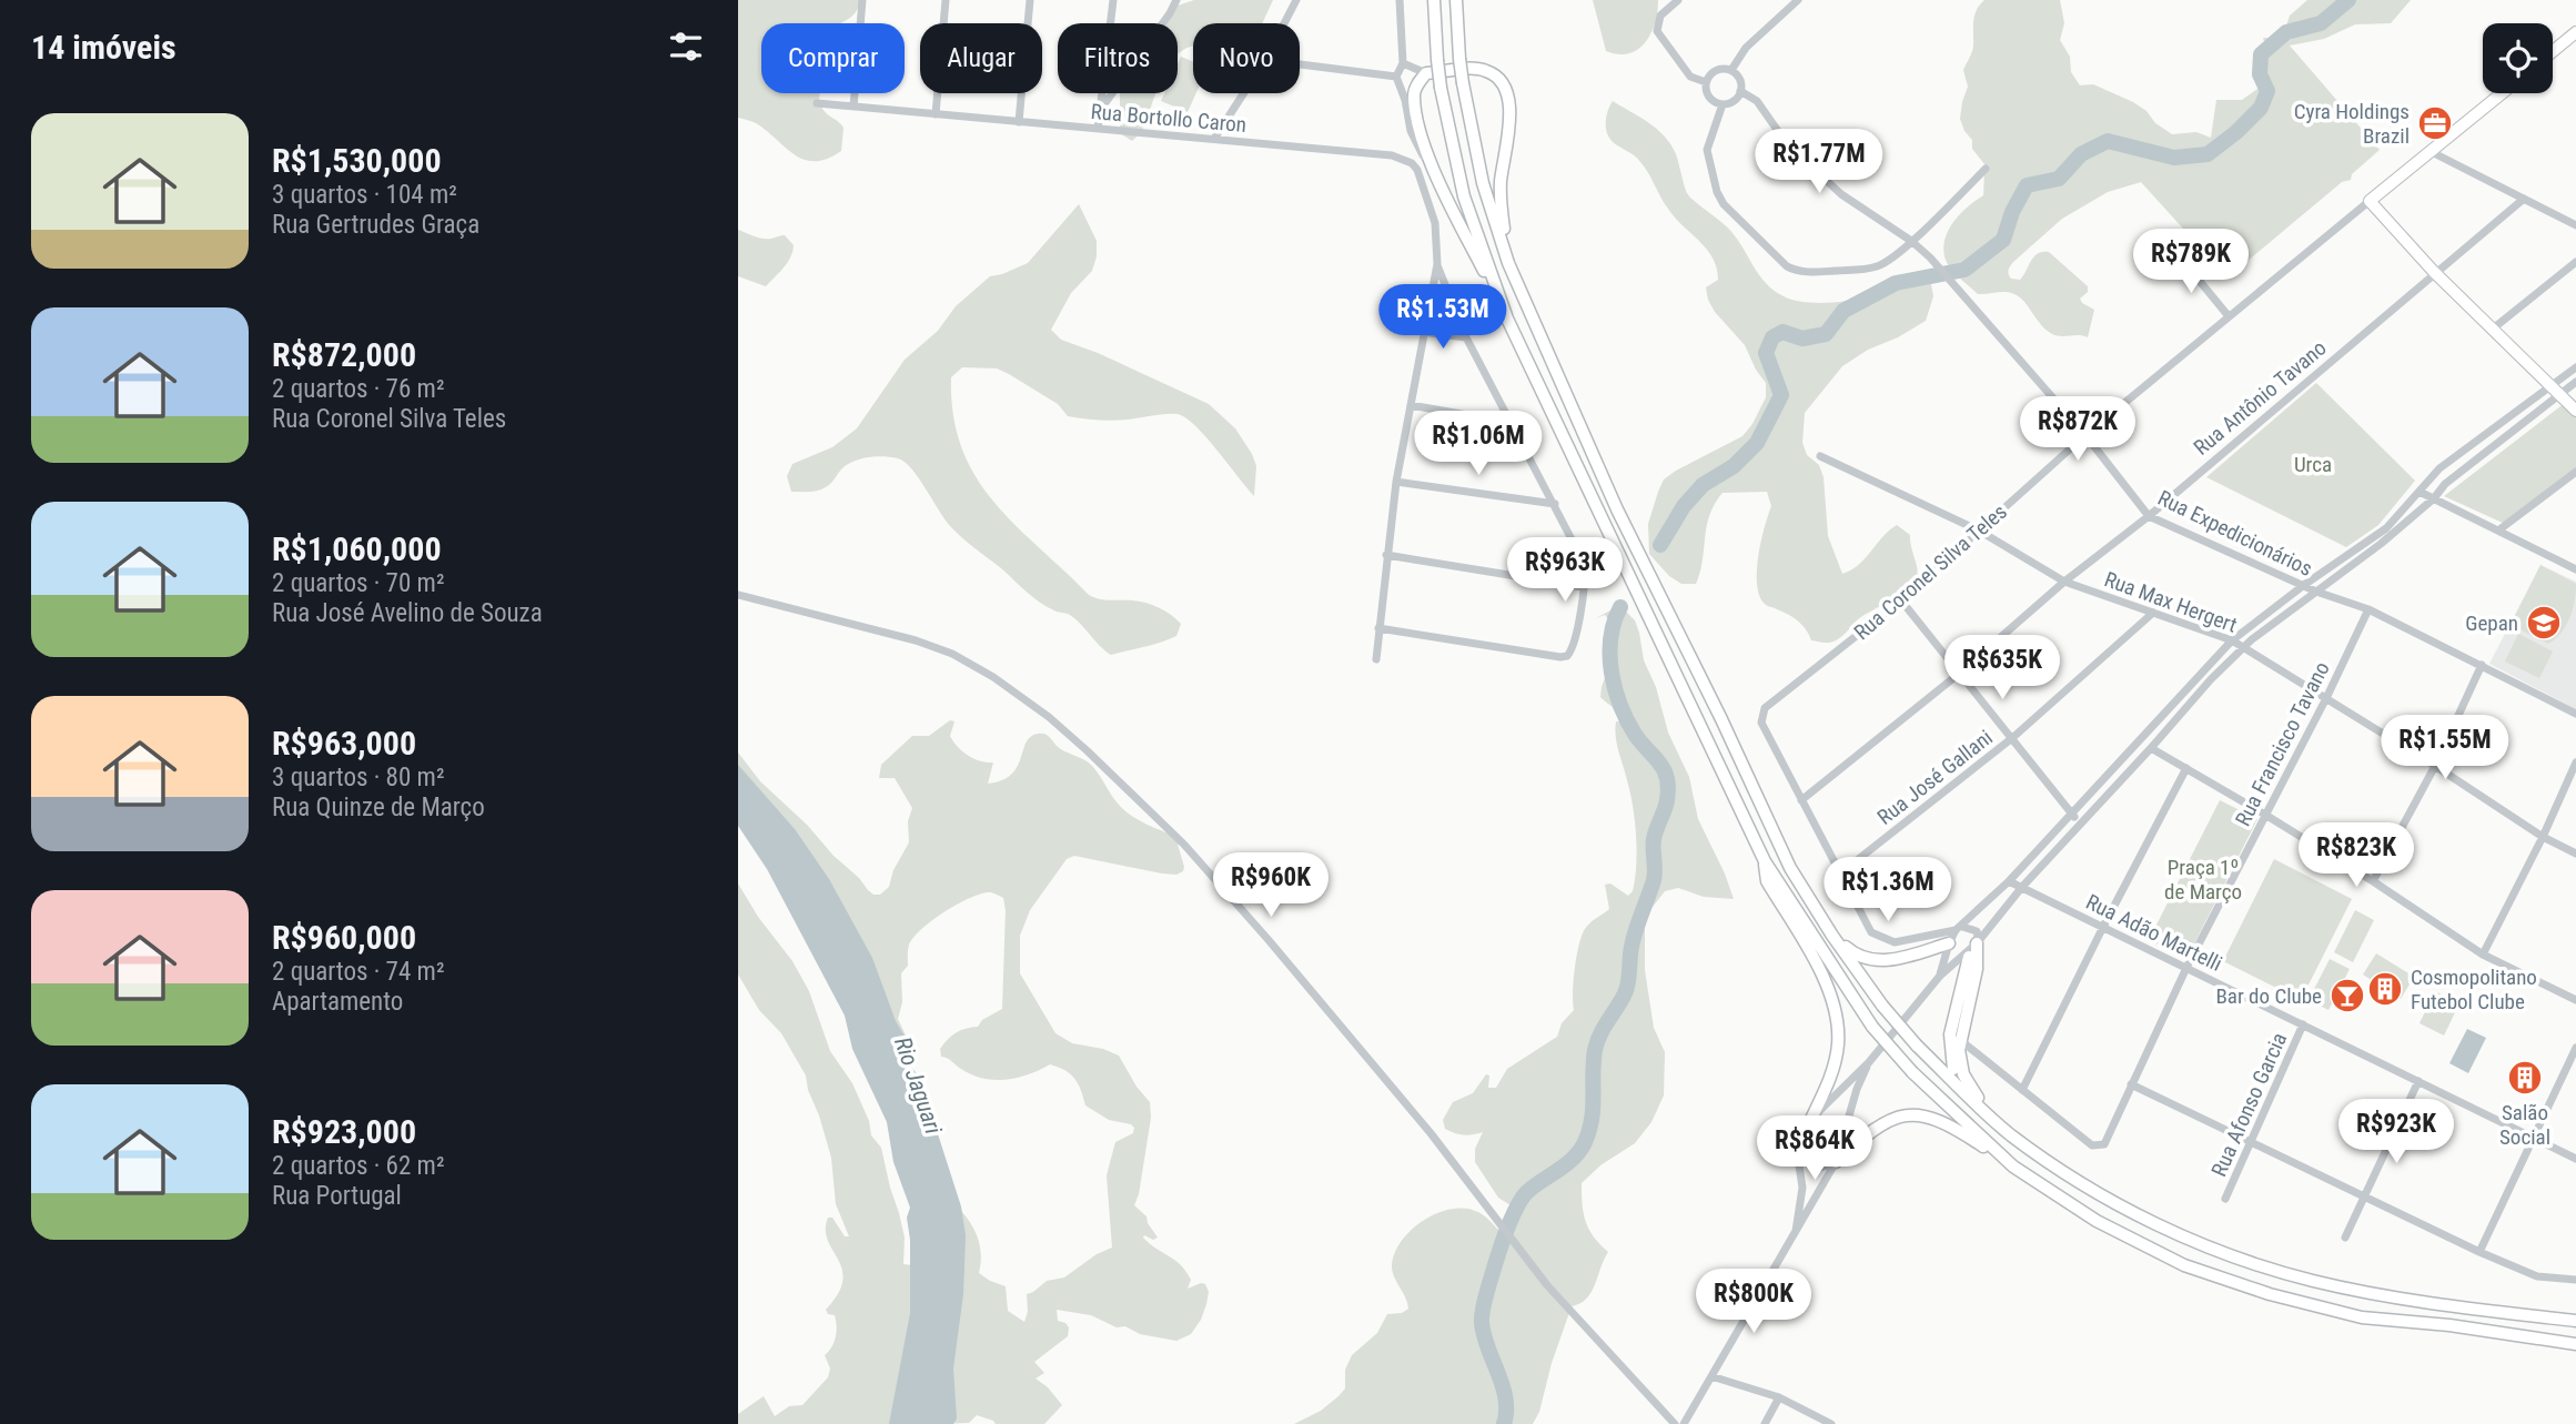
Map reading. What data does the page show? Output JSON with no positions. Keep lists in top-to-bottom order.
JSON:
{
  "streets": {
    "main road": ["Rua Coronel Silva Teles"],
    "street": [
      "Rua Bortollo Caron",
      "Rua Antônio Tavano",
      "Rua Expedicionários",
      "Rua Max Hergert",
      "Rua Francisco Tavano",
      "Rua José Gallani",
      "Rua Adão Martelli",
      "Rua Afonso Garcia"
    ]
  },
  "crossings": [
    ["Rua Antônio Tavano", "Rua Expedicionários"],
    ["Rua Antônio Tavano", "Rua Coronel Silva Teles"],
    ["Rua Antônio Tavano", "Rua Max Hergert"],
    ["Rua Expedicionários", "Rua Coronel Silva Teles"],
    ["Rua Expedicionários", "Rua Francisco Tavano"],
    ["Rua Coronel Silva Teles", "Rua Max Hergert"],
    ["Rua Max Hergert", "Rua Francisco Tavano"],
    ["Rua Max Hergert", "Rua José Gallani"],
    ["Rua Francisco Tavano", "Rua Adão Martelli"],
    ["Rua Adão Martelli", "Rua Afonso Garcia"]
  ],
  "water": ["Rio Jaguari"],
  "parks": ["Urca", "Praça 1º de Março"],
  "places": {
    "office": ["Cyra Holdings Brazil"],
    "school or university": ["Gepan"],
    "building": ["Cosmopolitano Futebol Clube", "Salão Social"],
    "bar": ["Bar do Clube"]
  },
  "page": {
    "heading": "14 imóveis",
    "chip": [
      "Comprar",
      "Alugar",
      "Filtros",
      "Novo"
    ],
    "list": [
      {
        "name": "R$1,530,000",
        "note": "3 quartos · 104 m² · Rua Gertrudes Graça"
      },
      {
        "name": "R$872,000",
        "note": "2 quartos · 76 m² · Rua Coronel Silva Teles"
      },
      {
        "name": "R$1,060,000",
        "note": "2 quartos · 70 m² · Rua José Avelino de Souza"
      },
      {
        "name": "R$963,000",
        "note": "3 quartos · 80 m² · Rua Quinze de Março"
      },
      {
        "name": "R$960,000",
        "note": "2 quartos · 74 m² · Apartamento"
      },
      {
        "name": "R$923,000",
        "note": "2 quartos · 62 m² · Rua Portugal"
      }
    ],
    "price": [
      "R$1.77M",
      "R$789K",
      "R$1.53M",
      "R$872K",
      "R$1.06M",
      "R$963K",
      "R$635K",
      "R$1.55M",
      "R$823K",
      "R$960K",
      "R$1.36M",
      "R$923K",
      "R$864K",
      "R$800K"
    ]
  }
}
